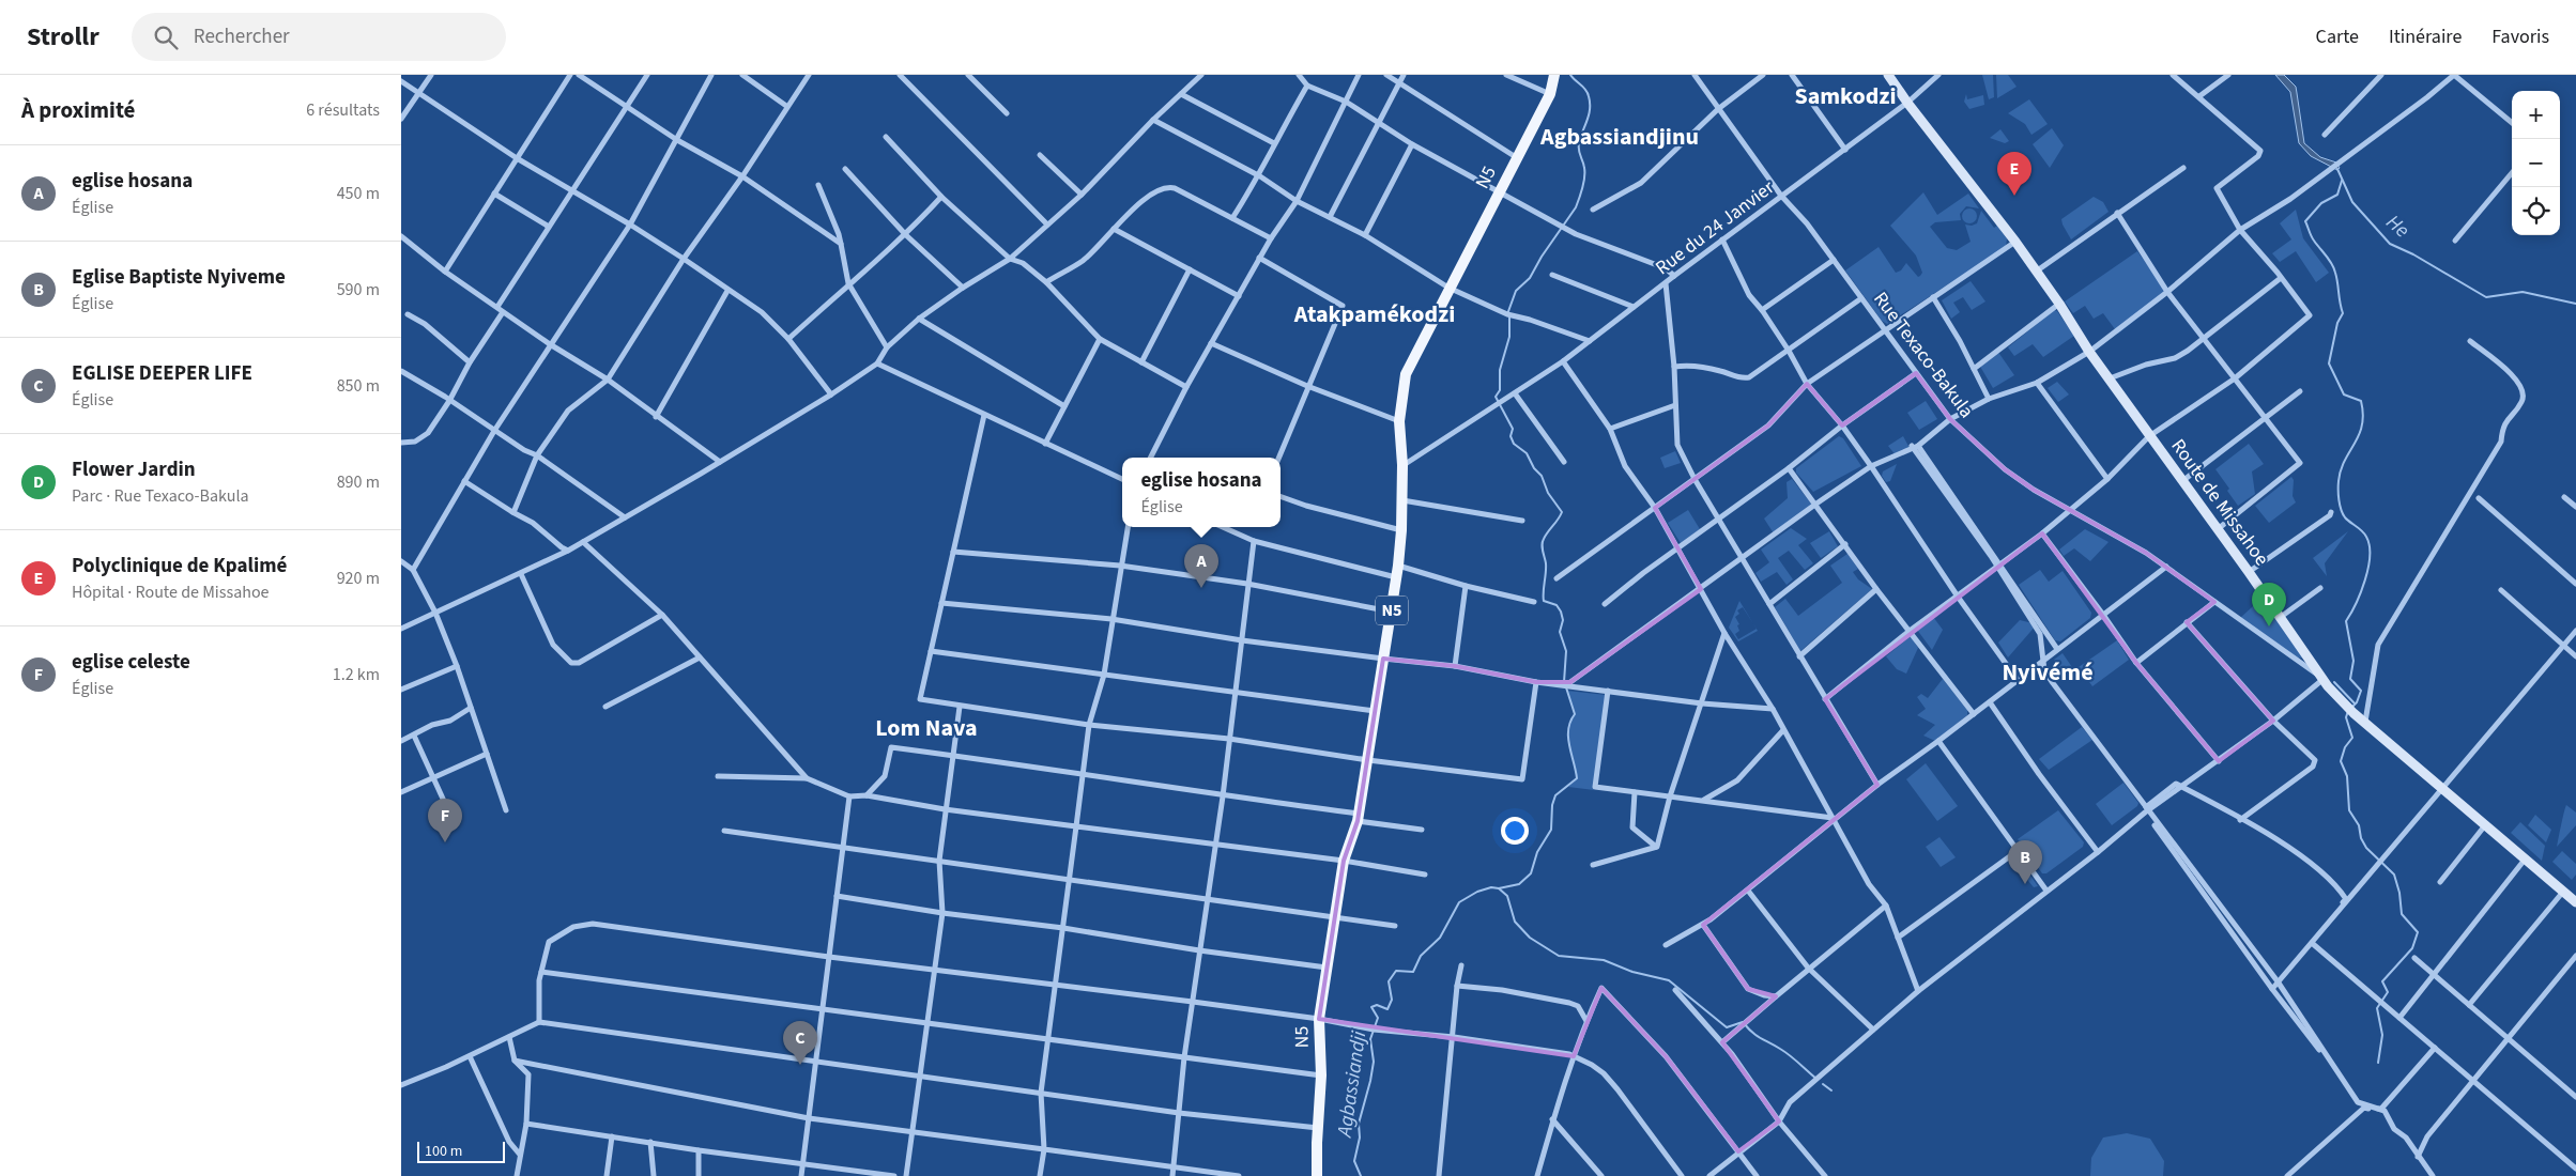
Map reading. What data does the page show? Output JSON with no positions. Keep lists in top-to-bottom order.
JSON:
{
  "streets": {
    "main road": ["N5", "Route de Missahoe"],
    "street": ["Rue du 24 Janvier", "Rue Texaco-Bakula"]
  },
  "crossings": [
    ["N5", "Rue du 24 Janvier"],
    ["Rue du 24 Janvier", "Rue Texaco-Bakula"],
    ["Rue du 24 Janvier", "Route de Missahoe"],
    ["Rue Texaco-Bakula", "Route de Missahoe"]
  ],
  "districts": [
    "Samkodzi",
    "Agbassiandjinu",
    "Atakpamékodzi",
    "Nyivémé",
    "Lom Nava"
  ],
  "water": ["He", "Agbassiandji"],
  "scale_bar": "100 m",
  "page": {
    "header": "Strollr",
    "search": "Rechercher",
    "nav": ["Carte", "Itinéraire", "Favoris"],
    "heading": ["À proximité", "6 résultats"],
    "map_buttons": ["+", "−"],
    "list": [
      {
        "mark": "A",
        "name": "eglise hosana",
        "note": "Église",
        "value": "450 m"
      },
      {
        "mark": "B",
        "name": "Eglise Baptiste Nyiveme",
        "note": "Église",
        "value": "590 m"
      },
      {
        "mark": "C",
        "name": "EGLISE DEEPER LIFE",
        "note": "Église",
        "value": "850 m"
      },
      {
        "mark": "D",
        "name": "Flower Jardin",
        "note": "Parc · Rue Texaco-Bakula",
        "value": "890 m"
      },
      {
        "mark": "E",
        "name": "Polyclinique de Kpalimé",
        "note": "Hôpital · Route de Missahoe",
        "value": "920 m"
      },
      {
        "mark": "F",
        "name": "eglise celeste",
        "note": "Église",
        "value": "1.2 km"
      }
    ],
    "pins": [
      "E",
      "A",
      "D",
      "F",
      "B",
      "C"
    ],
    "popup": ["eglise hosana", "Église"],
    "scale": "100 m"
  }
}
